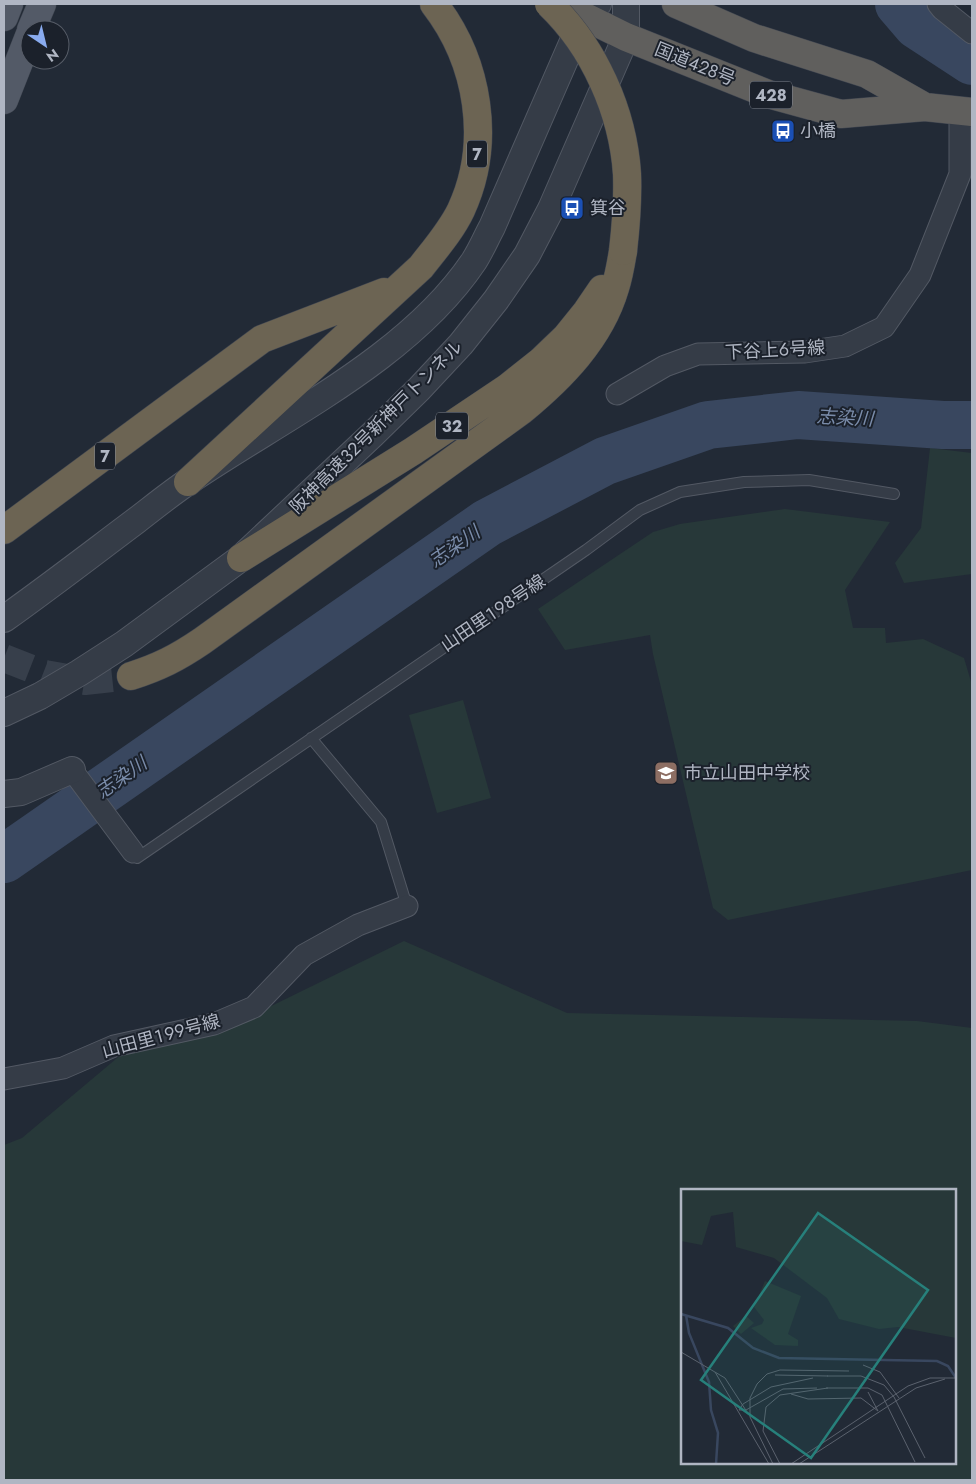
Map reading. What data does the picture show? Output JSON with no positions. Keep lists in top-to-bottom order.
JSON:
{
  "streets": {
    "highway": [
      "国道428号",
      "428",
      "7",
      "32"
    ],
    "street": ["下谷上６号線", "阪神高速32号新神戸トンネル", "山田里１９９号線"],
    "lane": ["山田里１９８号線"]
  },
  "crossings": [
    ["国道428号", "下谷上６号線"],
    ["国道428号", "阪神高速32号新神戸トンネル"],
    ["32", "阪神高速32号新神戸トンネル"]
  ],
  "water": ["志染川"],
  "places": {
    "bus stop": ["小橋", "箕谷"],
    "school or university": ["市立山田中学校"]
  },
  "north": "bottom right"
}
